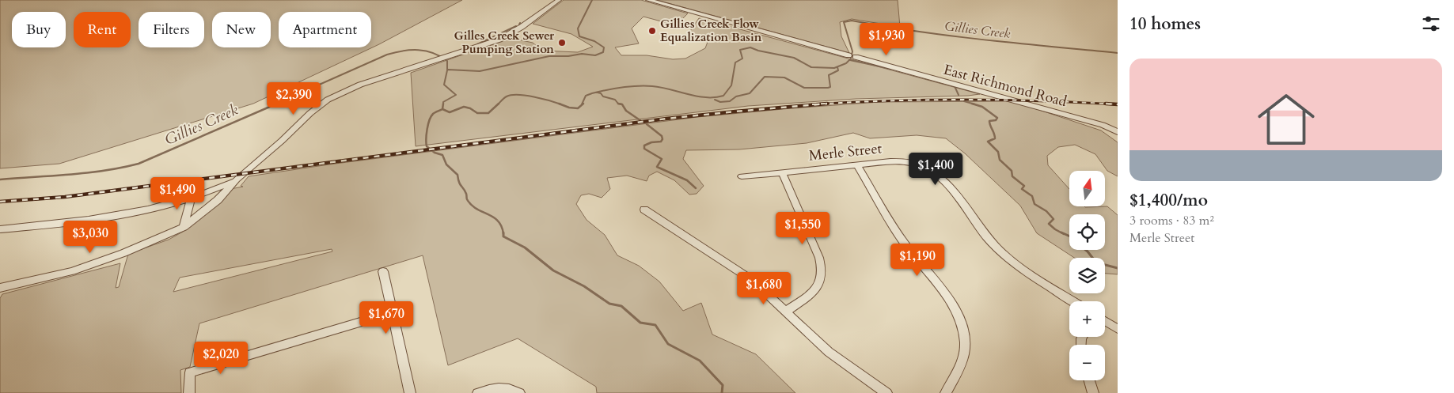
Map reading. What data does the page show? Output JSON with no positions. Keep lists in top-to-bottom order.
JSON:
{
  "streets": {
    "street": ["East Richmond Road", "Merle Street"]
  },
  "water": ["Gillies Creek"],
  "places": ["Gillies Creek Flow Equalization Basin", "Gilles Creek Sewer Pumping Station"],
  "north": "top",
  "page": {
    "heading": "10 homes",
    "chip": [
      "Buy",
      "Rent",
      "Filters",
      "New",
      "Apartment"
    ],
    "price": [
      "$1,930",
      "$2,390",
      "$1,400",
      "$1,490",
      "$1,550",
      "$3,030",
      "$1,190",
      "$1,680",
      "$1,670",
      "$2,020"
    ],
    "list": [
      {
        "name": "$1,400/mo",
        "note": "3 rooms · 83 m² · Merle Street"
      }
    ],
    "map_buttons": ["+", "−"]
  }
}
